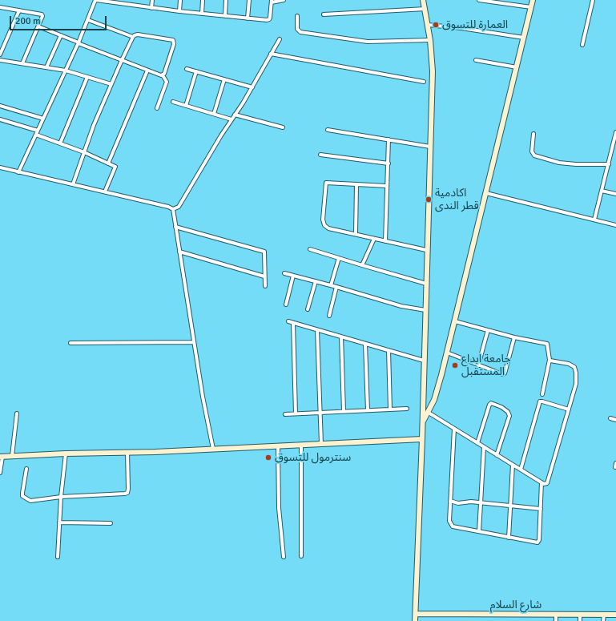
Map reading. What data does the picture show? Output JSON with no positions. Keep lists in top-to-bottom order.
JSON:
{
  "streets": {
    "street": ["شارع السلام"]
  },
  "places": [
    "العمارة للتسوق",
    "اكادمية قطر الندى",
    "جامعة ابداع المستقبل",
    "سنترمول للتسوق"
  ],
  "scale_bar": "200 m"
}
